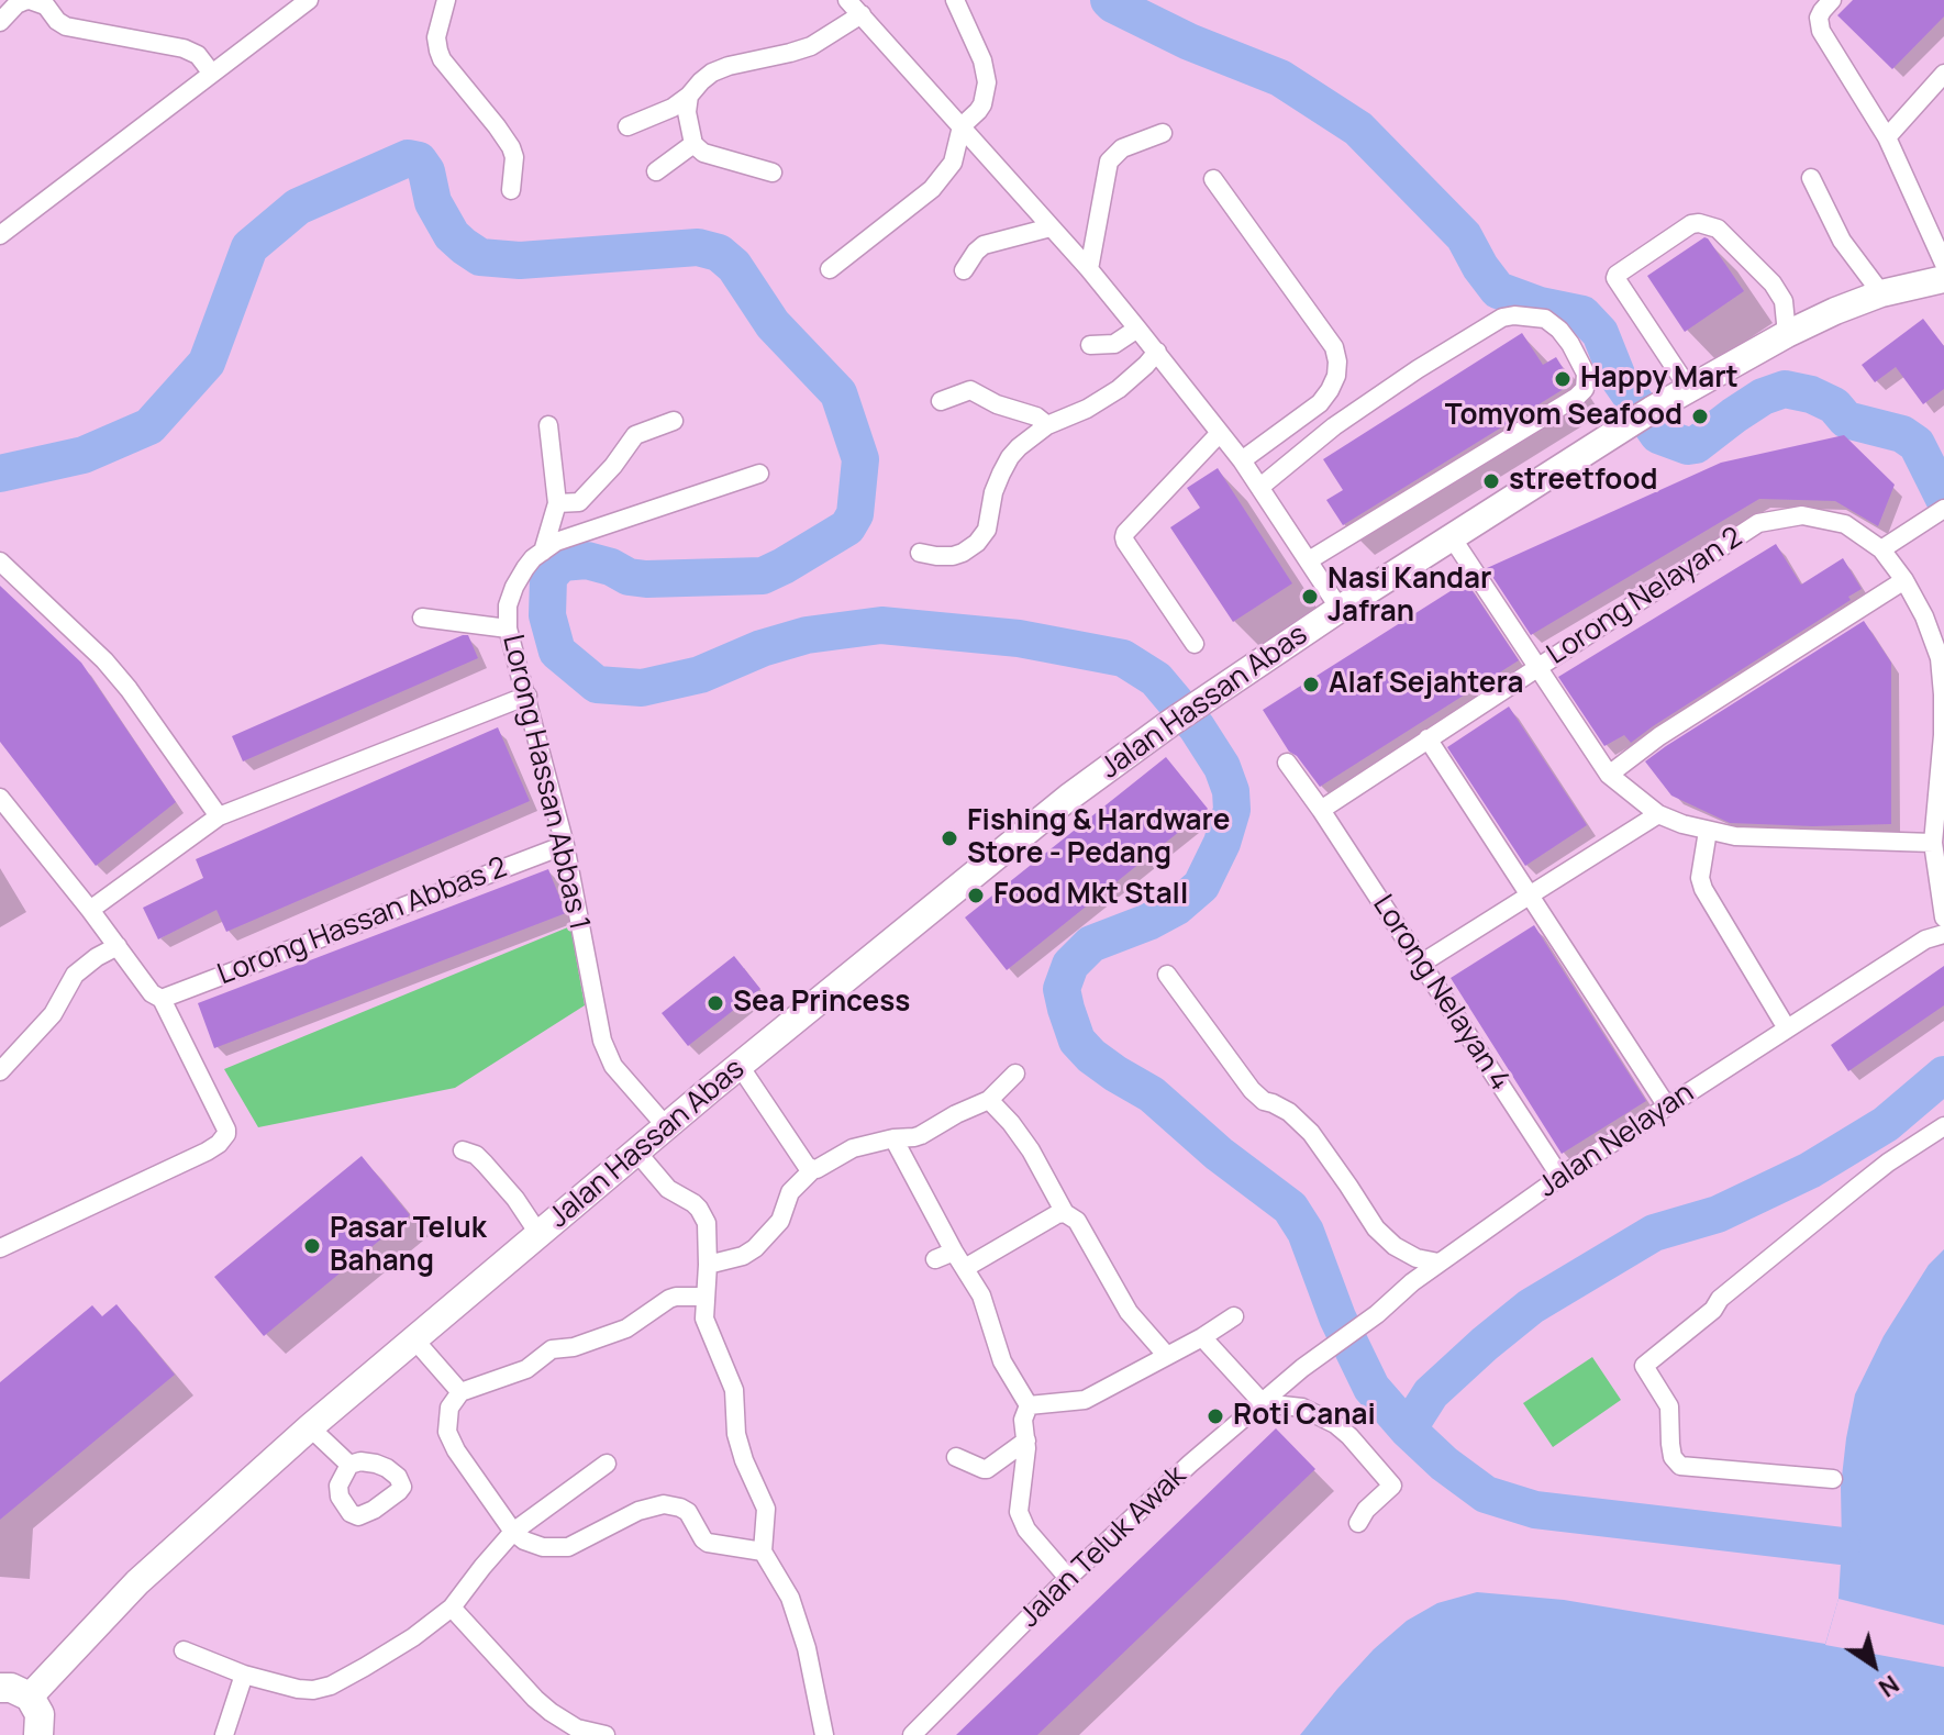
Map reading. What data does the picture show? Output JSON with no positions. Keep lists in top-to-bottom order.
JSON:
{
  "streets": {
    "main road": ["Jalan Hassan Abas"],
    "street": [
      "Lorong Nelayan 2",
      "Lorong Hassan Abbas 1",
      "Lorong Hassan Abbas 2",
      "Lorong Nelayan 4",
      "Jalan Nelayan",
      "Jalan Teluk Awak"
    ]
  },
  "crossings": [
    ["Lorong Nelayan 2", "Lorong Nelayan 4"],
    ["Jalan Hassan Abas", "Lorong Hassan Abbas 1"],
    ["Lorong Hassan Abbas 1", "Lorong Hassan Abbas 2"],
    ["Lorong Nelayan 4", "Jalan Nelayan"],
    ["Jalan Nelayan", "Jalan Teluk Awak"]
  ],
  "places": [
    "Happy Mart",
    "Tomyom Seafood",
    "streetfood",
    "Nasi Kandar Jafran",
    "Alaf Sejahtera",
    "Fishing & Hardware Store - Pedang",
    "Food Mkt Stall",
    "Sea Princess",
    "Pasar Teluk Bahang",
    "Roti Canai"
  ],
  "north": "bottom right"
}
